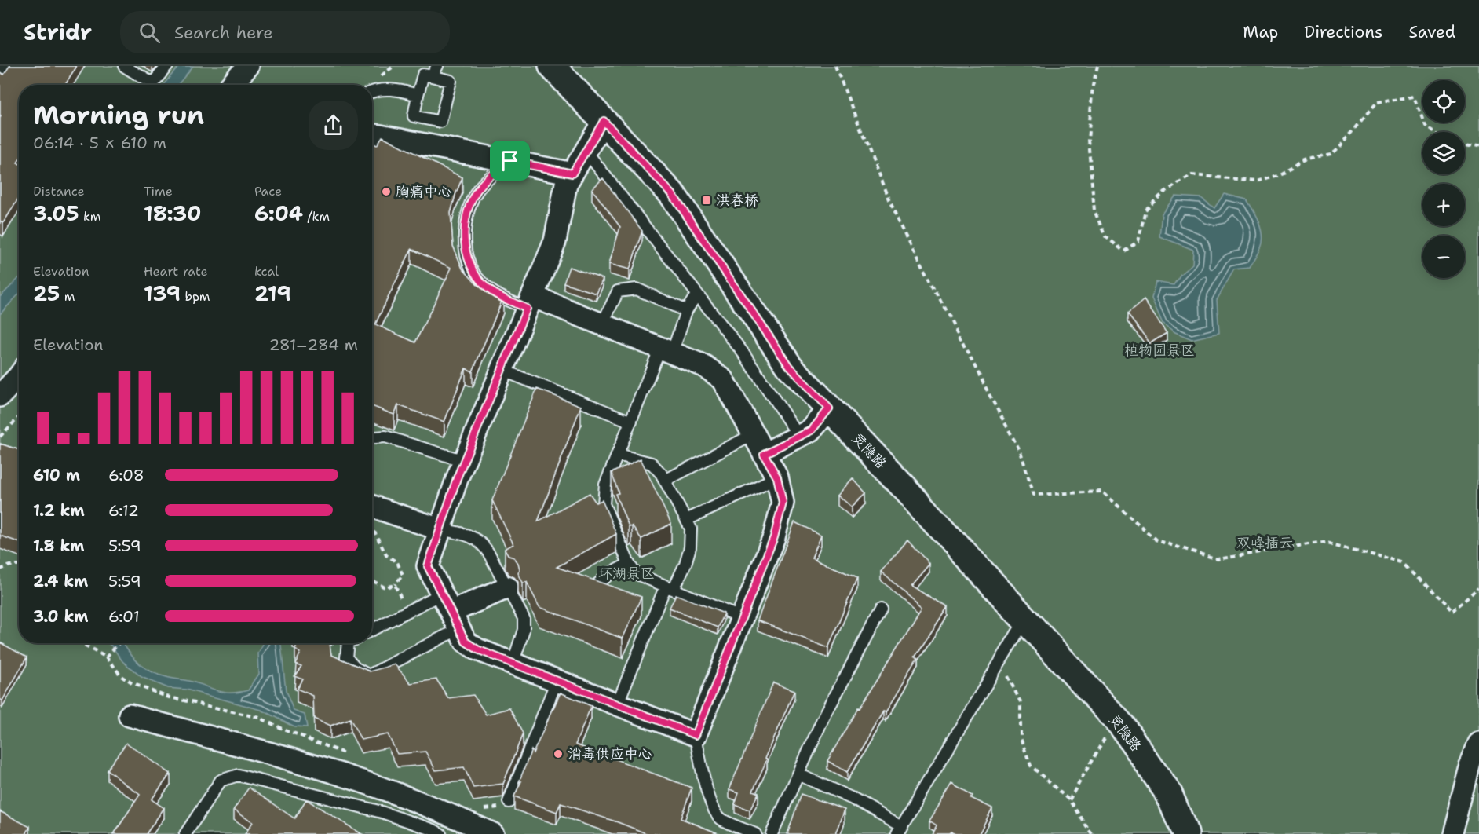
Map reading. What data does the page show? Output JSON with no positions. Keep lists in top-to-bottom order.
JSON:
{
  "streets": {
    "main road": ["灵隐路"]
  },
  "parks": ["植物园景区", "双峰插云", "环湖景区"],
  "places": {
    "other": ["胸痛中心", "消毒供应中心"],
    "transit": ["洪春桥"]
  },
  "page": {
    "header": "Stridr",
    "search": "Search here",
    "nav": ["Map", "Directions", "Saved"],
    "map_buttons": ["+", "−"],
    "heading": ["Morning run", "06:14 · 5 × 610 m"],
    "stats": [
      ["Distance", "3.05 km"],
      ["Time", "18:30"],
      ["Pace", "6:04 /km"],
      ["Elevation", "25 m"],
      ["Heart rate", "139 bpm"],
      ["kcal", "219"]
    ],
    "chart": ["Elevation", "281–284 m"],
    "list": [
      {
        "name": "610 m",
        "note": "6:08"
      },
      {
        "name": "1.2 km",
        "note": "6:12"
      },
      {
        "name": "1.8 km",
        "note": "5:59"
      },
      {
        "name": "2.4 km",
        "note": "5:59"
      },
      {
        "name": "3.0 km",
        "note": "6:01"
      }
    ]
  }
}
